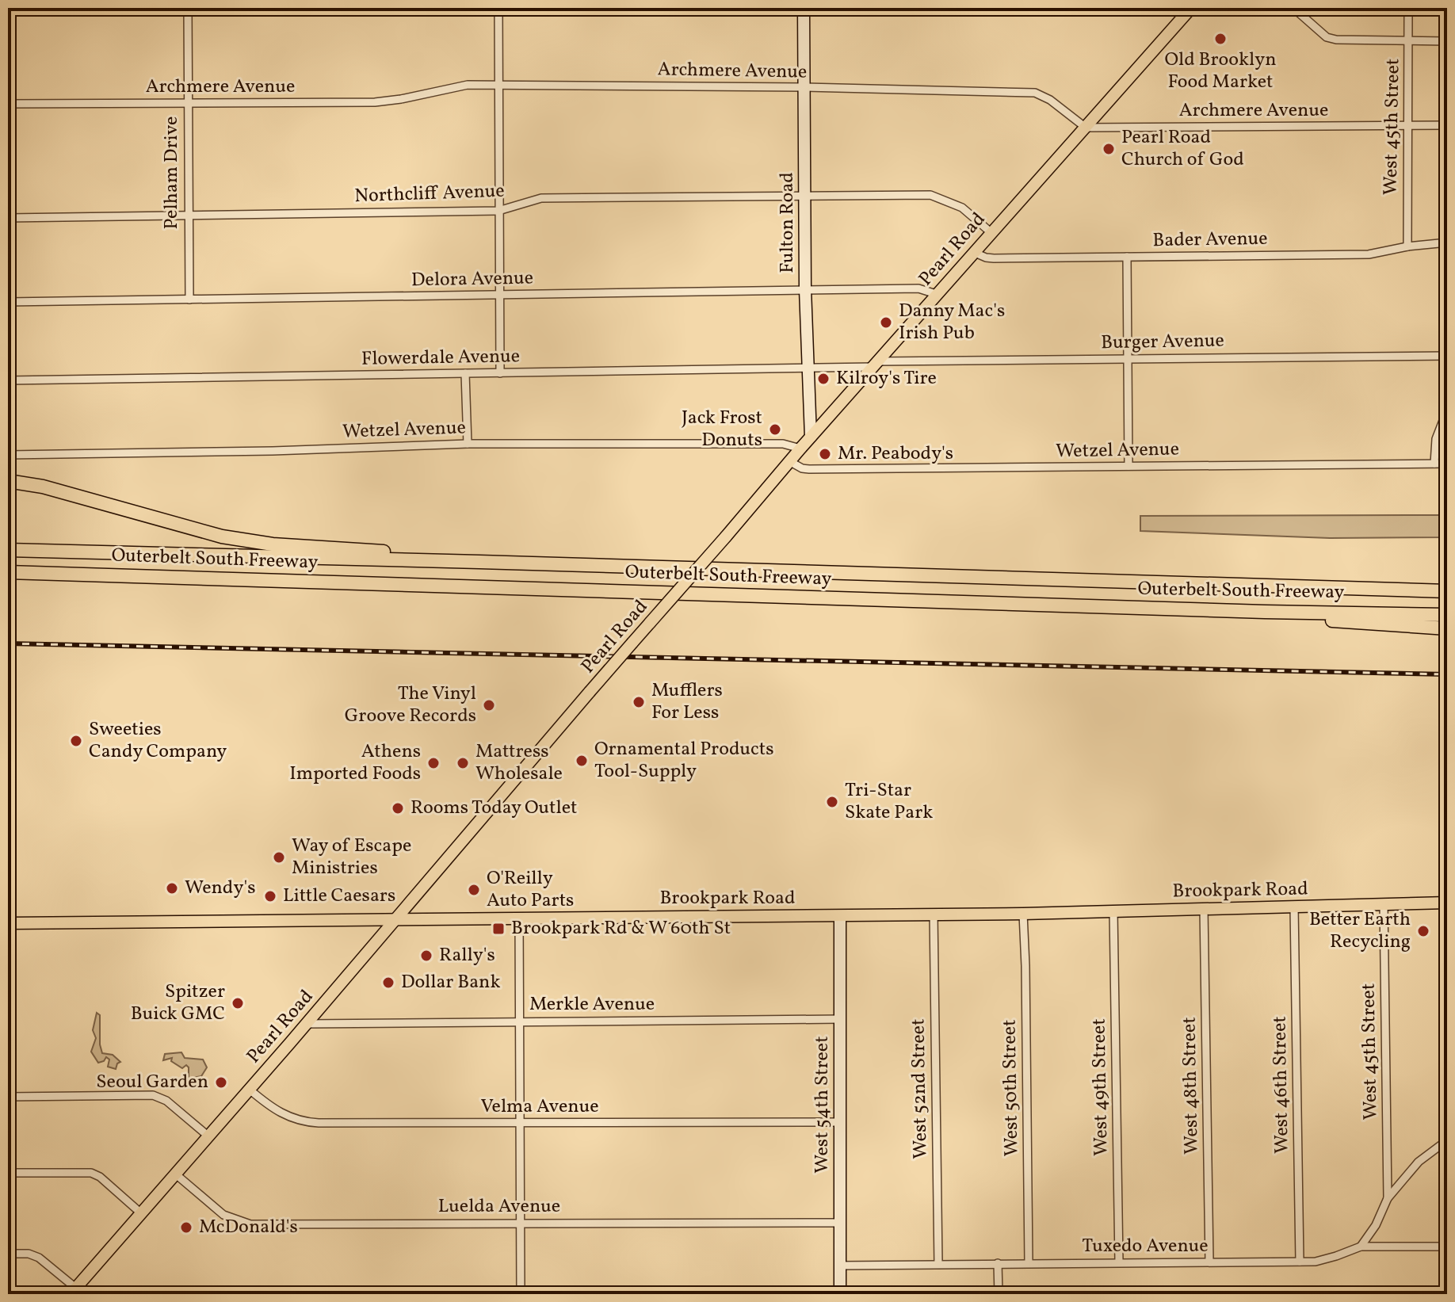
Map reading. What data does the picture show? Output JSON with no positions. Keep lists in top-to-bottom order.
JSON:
{
  "streets": {
    "highway": ["Outerbelt South Freeway"],
    "main road": [
      "Fulton Road",
      "Pearl Road",
      "Brookpark Road",
      "West 54th Street"
    ],
    "street": [
      "Archmere Avenue",
      "West 45th Street",
      "Pelham Drive",
      "Northcliff Avenue",
      "Bader Avenue",
      "Delora Avenue",
      "Burger Avenue",
      "Flowerdale Avenue",
      "Wetzel Avenue",
      "Merkle Avenue",
      "West 46th Street",
      "West 48th Street",
      "West 49th Street",
      "West 50th Street",
      "West 52nd Street",
      "Velma Avenue",
      "Luelda Avenue",
      "Tuxedo Avenue"
    ]
  },
  "crossings": [
    ["Archmere Avenue", "West 45th Street"],
    ["Archmere Avenue", "Pelham Drive"],
    ["Archmere Avenue", "Fulton Road"],
    ["Archmere Avenue", "Pearl Road"],
    ["West 45th Street", "Bader Avenue"],
    ["West 45th Street", "Brookpark Road"],
    ["Pelham Drive", "Northcliff Avenue"],
    ["Pelham Drive", "Delora Avenue"],
    ["Northcliff Avenue", "Fulton Road"],
    ["Northcliff Avenue", "Pearl Road"],
    ["Fulton Road", "Pearl Road"],
    ["Fulton Road", "Delora Avenue"],
    ["Fulton Road", "Flowerdale Avenue"],
    ["Bader Avenue", "Pearl Road"],
    ["Pearl Road", "Delora Avenue"],
    ["Pearl Road", "Burger Avenue"],
    ["Pearl Road", "Flowerdale Avenue"],
    ["Pearl Road", "Wetzel Avenue"],
    ["Pearl Road", "Brookpark Road"],
    ["Pearl Road", "Merkle Avenue"],
    ["Pearl Road", "Velma Avenue"],
    ["Pearl Road", "Luelda Avenue"],
    ["Burger Avenue", "Flowerdale Avenue"],
    ["Brookpark Road", "West 46th Street"],
    ["Brookpark Road", "West 48th Street"],
    ["Brookpark Road", "West 49th Street"],
    ["Brookpark Road", "West 50th Street"],
    ["Brookpark Road", "West 52nd Street"],
    ["Brookpark Road", "West 54th Street"],
    ["Merkle Avenue", "West 54th Street"],
    ["West 46th Street", "Tuxedo Avenue"],
    ["West 48th Street", "Tuxedo Avenue"],
    ["West 49th Street", "Tuxedo Avenue"],
    ["West 50th Street", "Tuxedo Avenue"],
    ["West 52nd Street", "Tuxedo Avenue"],
    ["West 54th Street", "Velma Avenue"],
    ["West 54th Street", "Luelda Avenue"],
    ["West 54th Street", "Tuxedo Avenue"]
  ],
  "places": {
    "other": [
      "Old Brooklyn Food Market",
      "Pearl Road Church of God",
      "Danny Mac's Irish Pub",
      "Kilroy's Tire",
      "Jack Frost Donuts",
      "Mr. Peabody's",
      "Mufflers For Less",
      "The Vinyl Groove Records",
      "Sweeties Candy Company",
      "Ornamental Products Tool-Supply",
      "Athens Imported Foods",
      "Mattress Wholesale",
      "Tri-Star Skate Park",
      "Rooms Today Outlet",
      "Way of Escape Ministries",
      "Wendy's",
      "O'Reilly Auto Parts",
      "Little Caesars",
      "Better Earth Recycling",
      "Rally's",
      "Dollar Bank",
      "Spitzer Buick GMC",
      "Seoul Garden",
      "McDonald's"
    ],
    "transit": ["Brookpark Rd & W 60th St"]
  }
}
